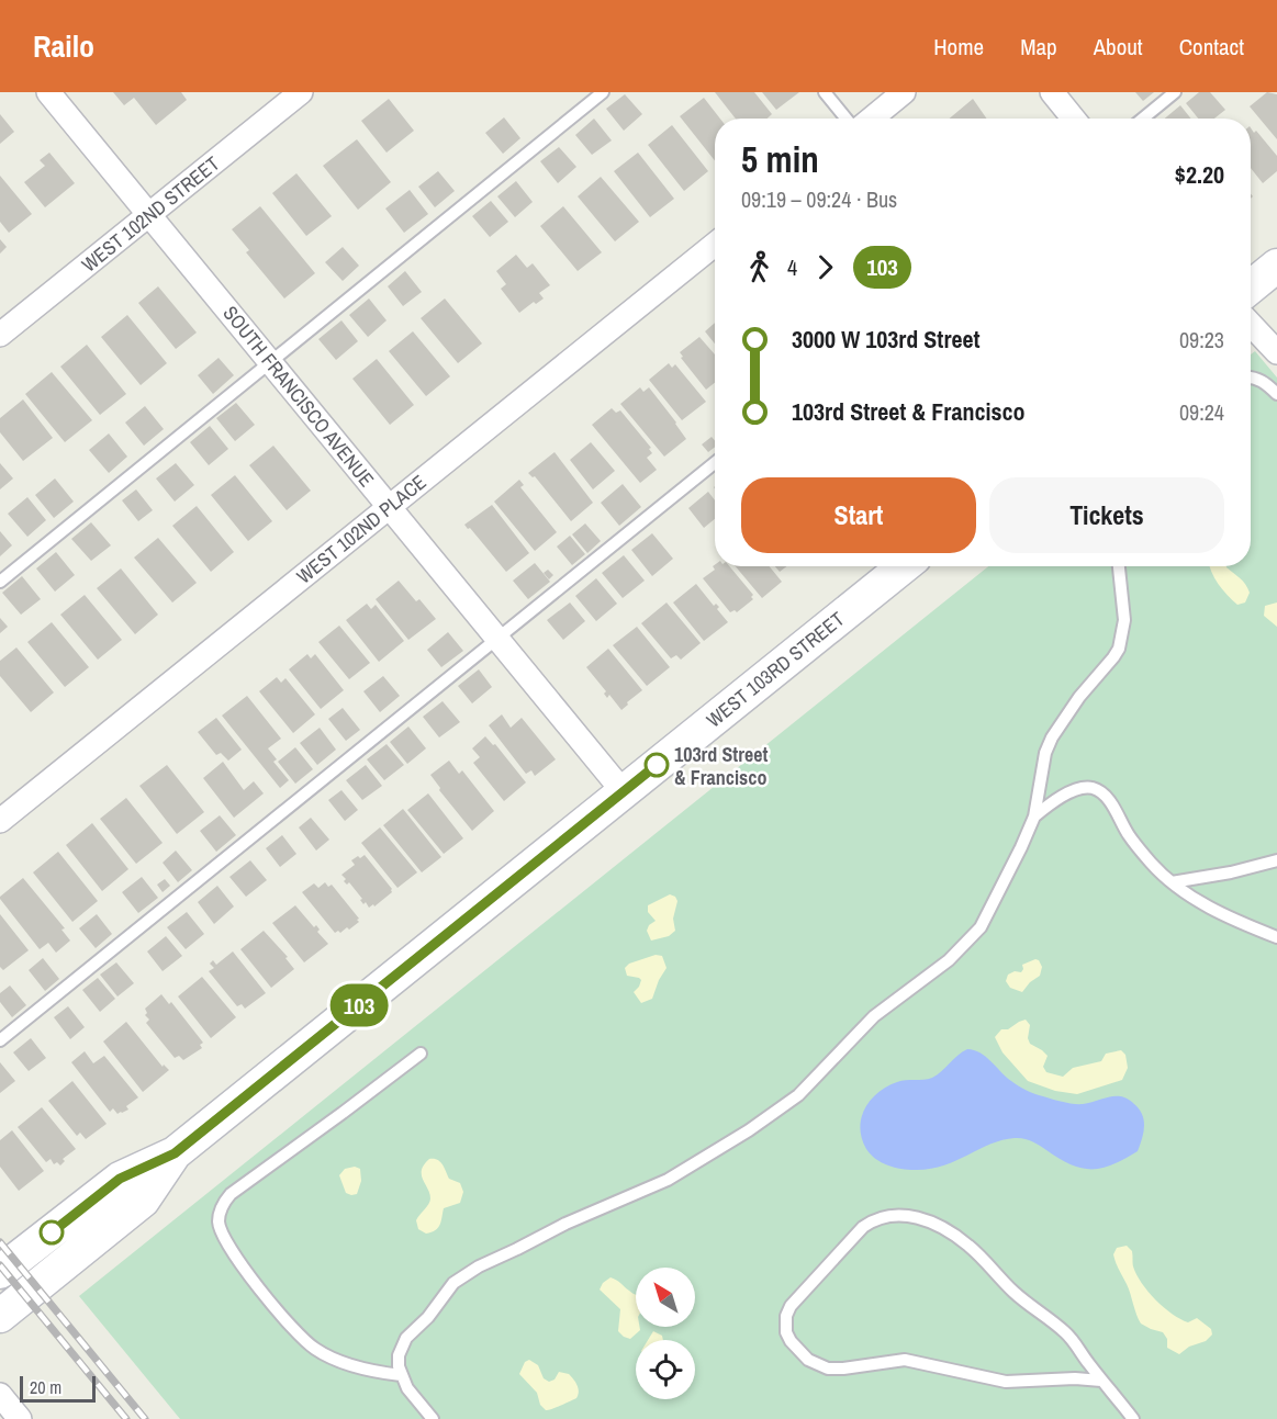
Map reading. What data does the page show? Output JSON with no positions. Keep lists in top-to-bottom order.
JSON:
{
  "streets": {
    "main road": ["WEST 103RD STREET"],
    "street": ["WEST 102ND STREET", "SOUTH FRANCISCO AVENUE", "WEST 102ND PLACE"]
  },
  "crossings": [
    ["WEST 102ND STREET", "SOUTH FRANCISCO AVENUE"],
    ["SOUTH FRANCISCO AVENUE", "WEST 102ND PLACE"],
    ["SOUTH FRANCISCO AVENUE", "WEST 103RD STREET"]
  ],
  "places": ["103rd Street & Francisco"],
  "lines": ["bus line 103"],
  "scale_bar": "20 m",
  "north": "top left",
  "page": {
    "header": "Railo",
    "nav": [
      "Home",
      "Map",
      "About",
      "Contact"
    ],
    "on_map": "103",
    "heading": ["5 min", "09:19 – 09:24 · Bus", "$2.20"],
    "legs": ["4", "103"],
    "list": [
      {
        "name": "3000 W 103rd Street",
        "value": "09:23"
      },
      {
        "name": "103rd Street & Francisco",
        "value": "09:24"
      }
    ],
    "buttons": ["Start", "Tickets"],
    "scale": "20 m"
  }
}
